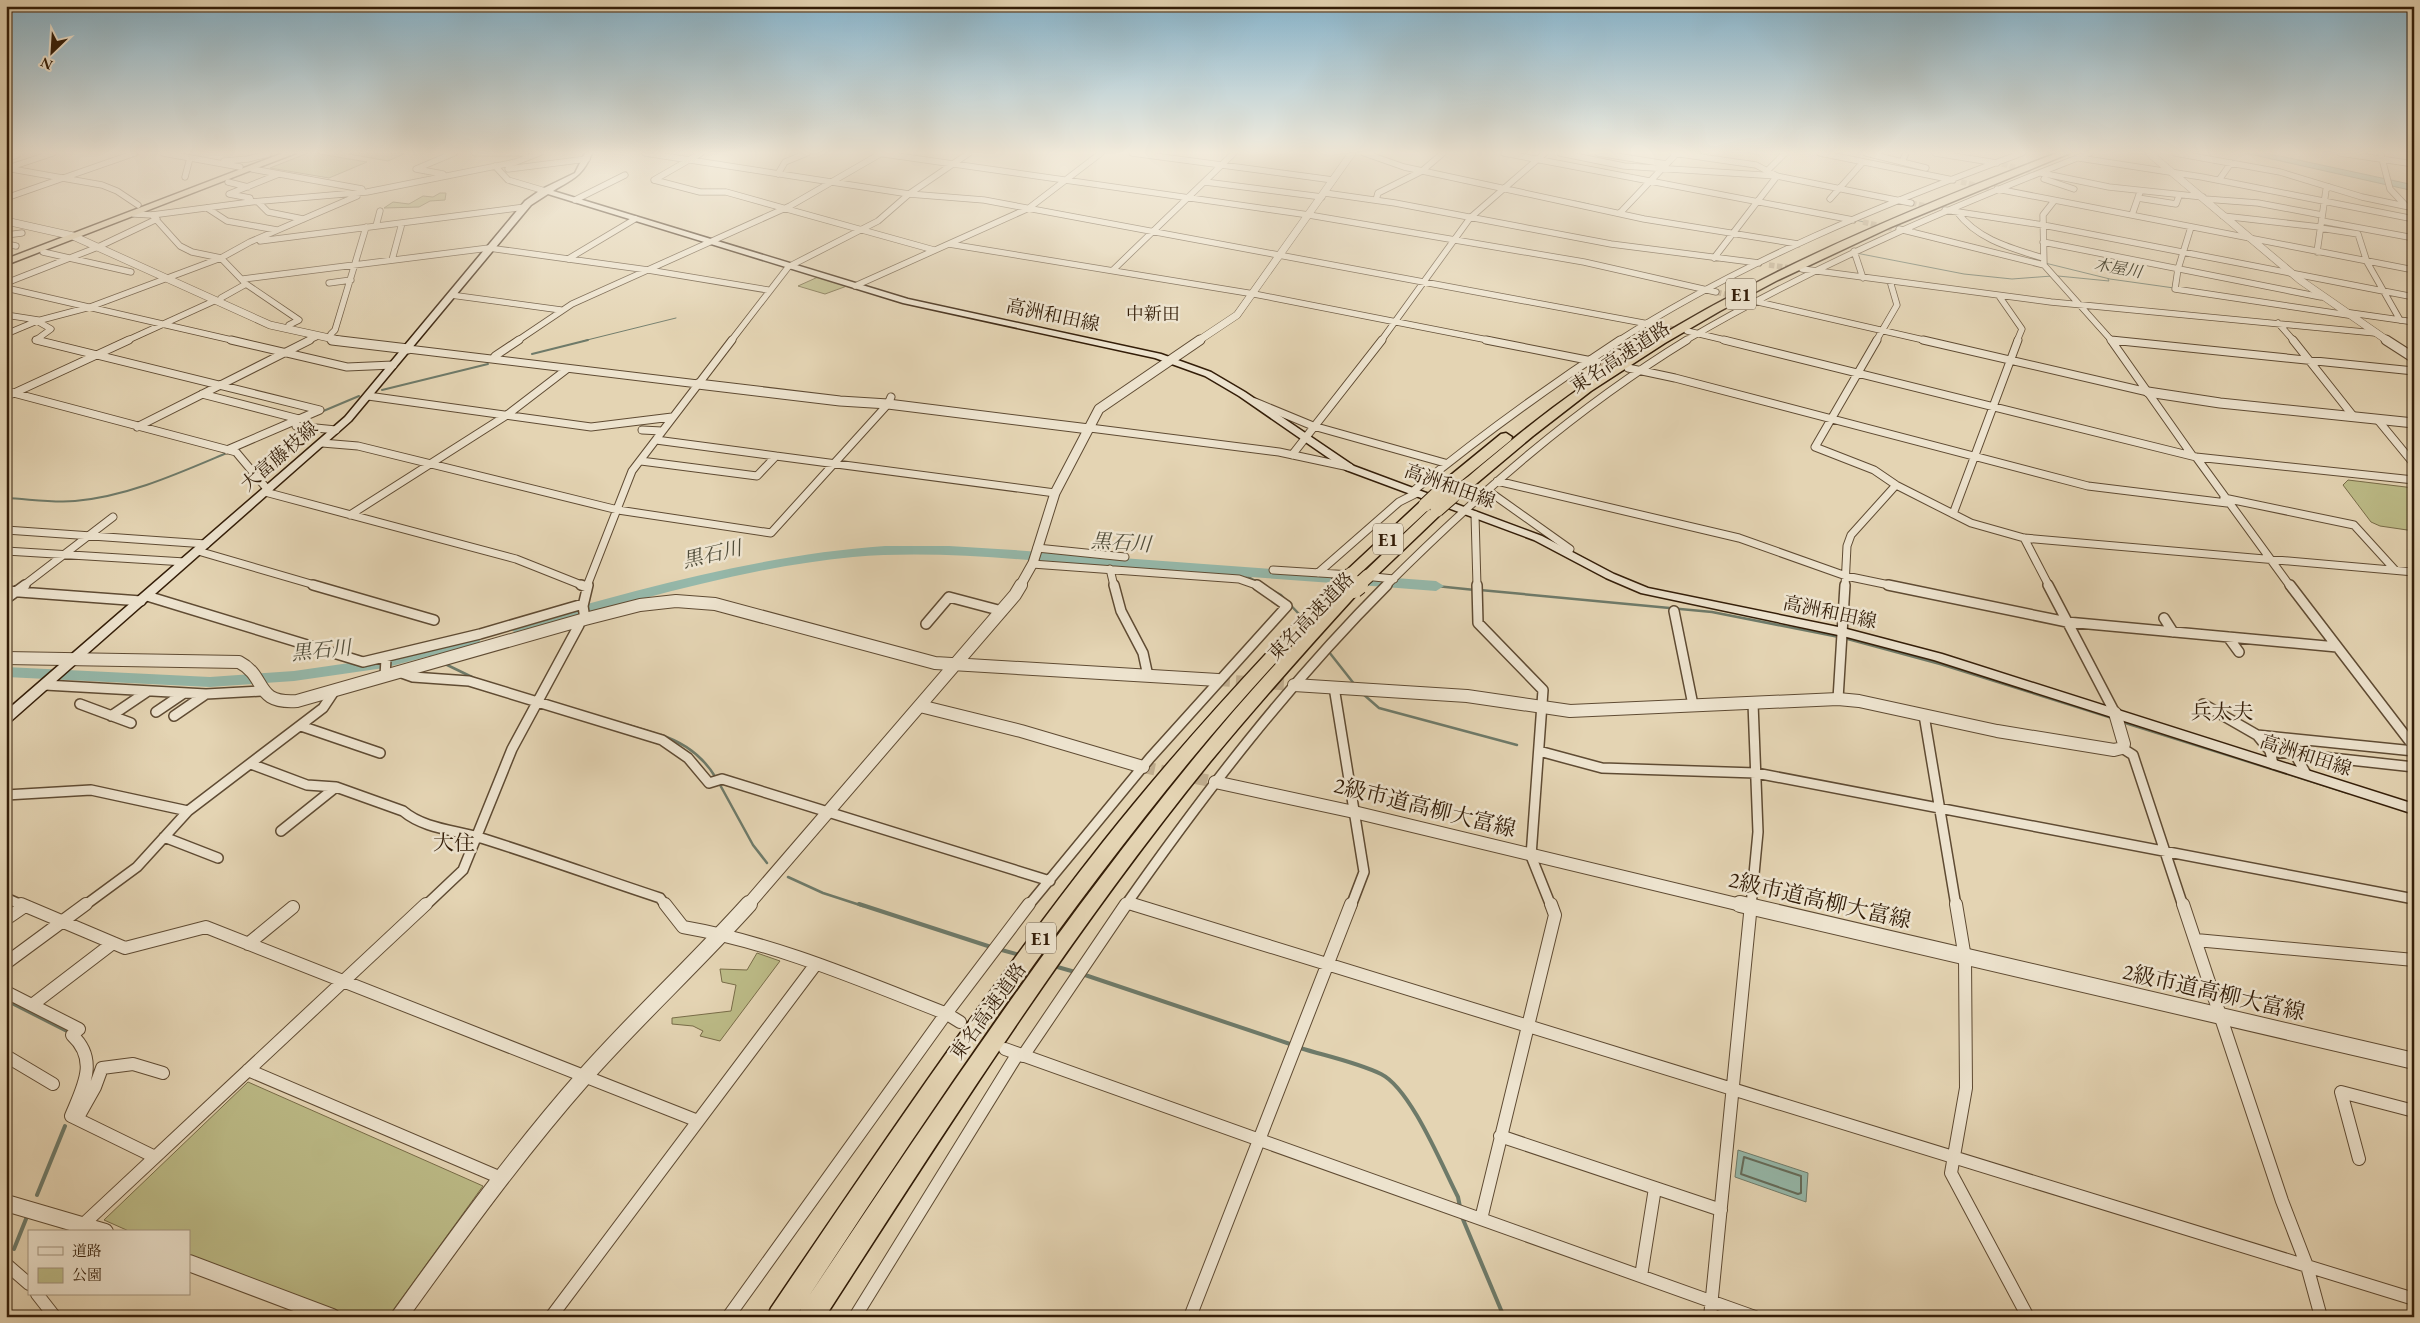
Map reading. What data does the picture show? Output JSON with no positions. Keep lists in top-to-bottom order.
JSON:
{
  "streets": {
    "highway": ["E1", "東名高速道路"],
    "main road": ["高洲和田線", "大富藤枝線"],
    "street": ["2級市道高柳大富線"]
  },
  "districts": ["中新田", "兵太夫", "大住"],
  "water": ["木屋川", "黒石川"],
  "legend": ["道路", "公園"],
  "north": "bottom left"
}
